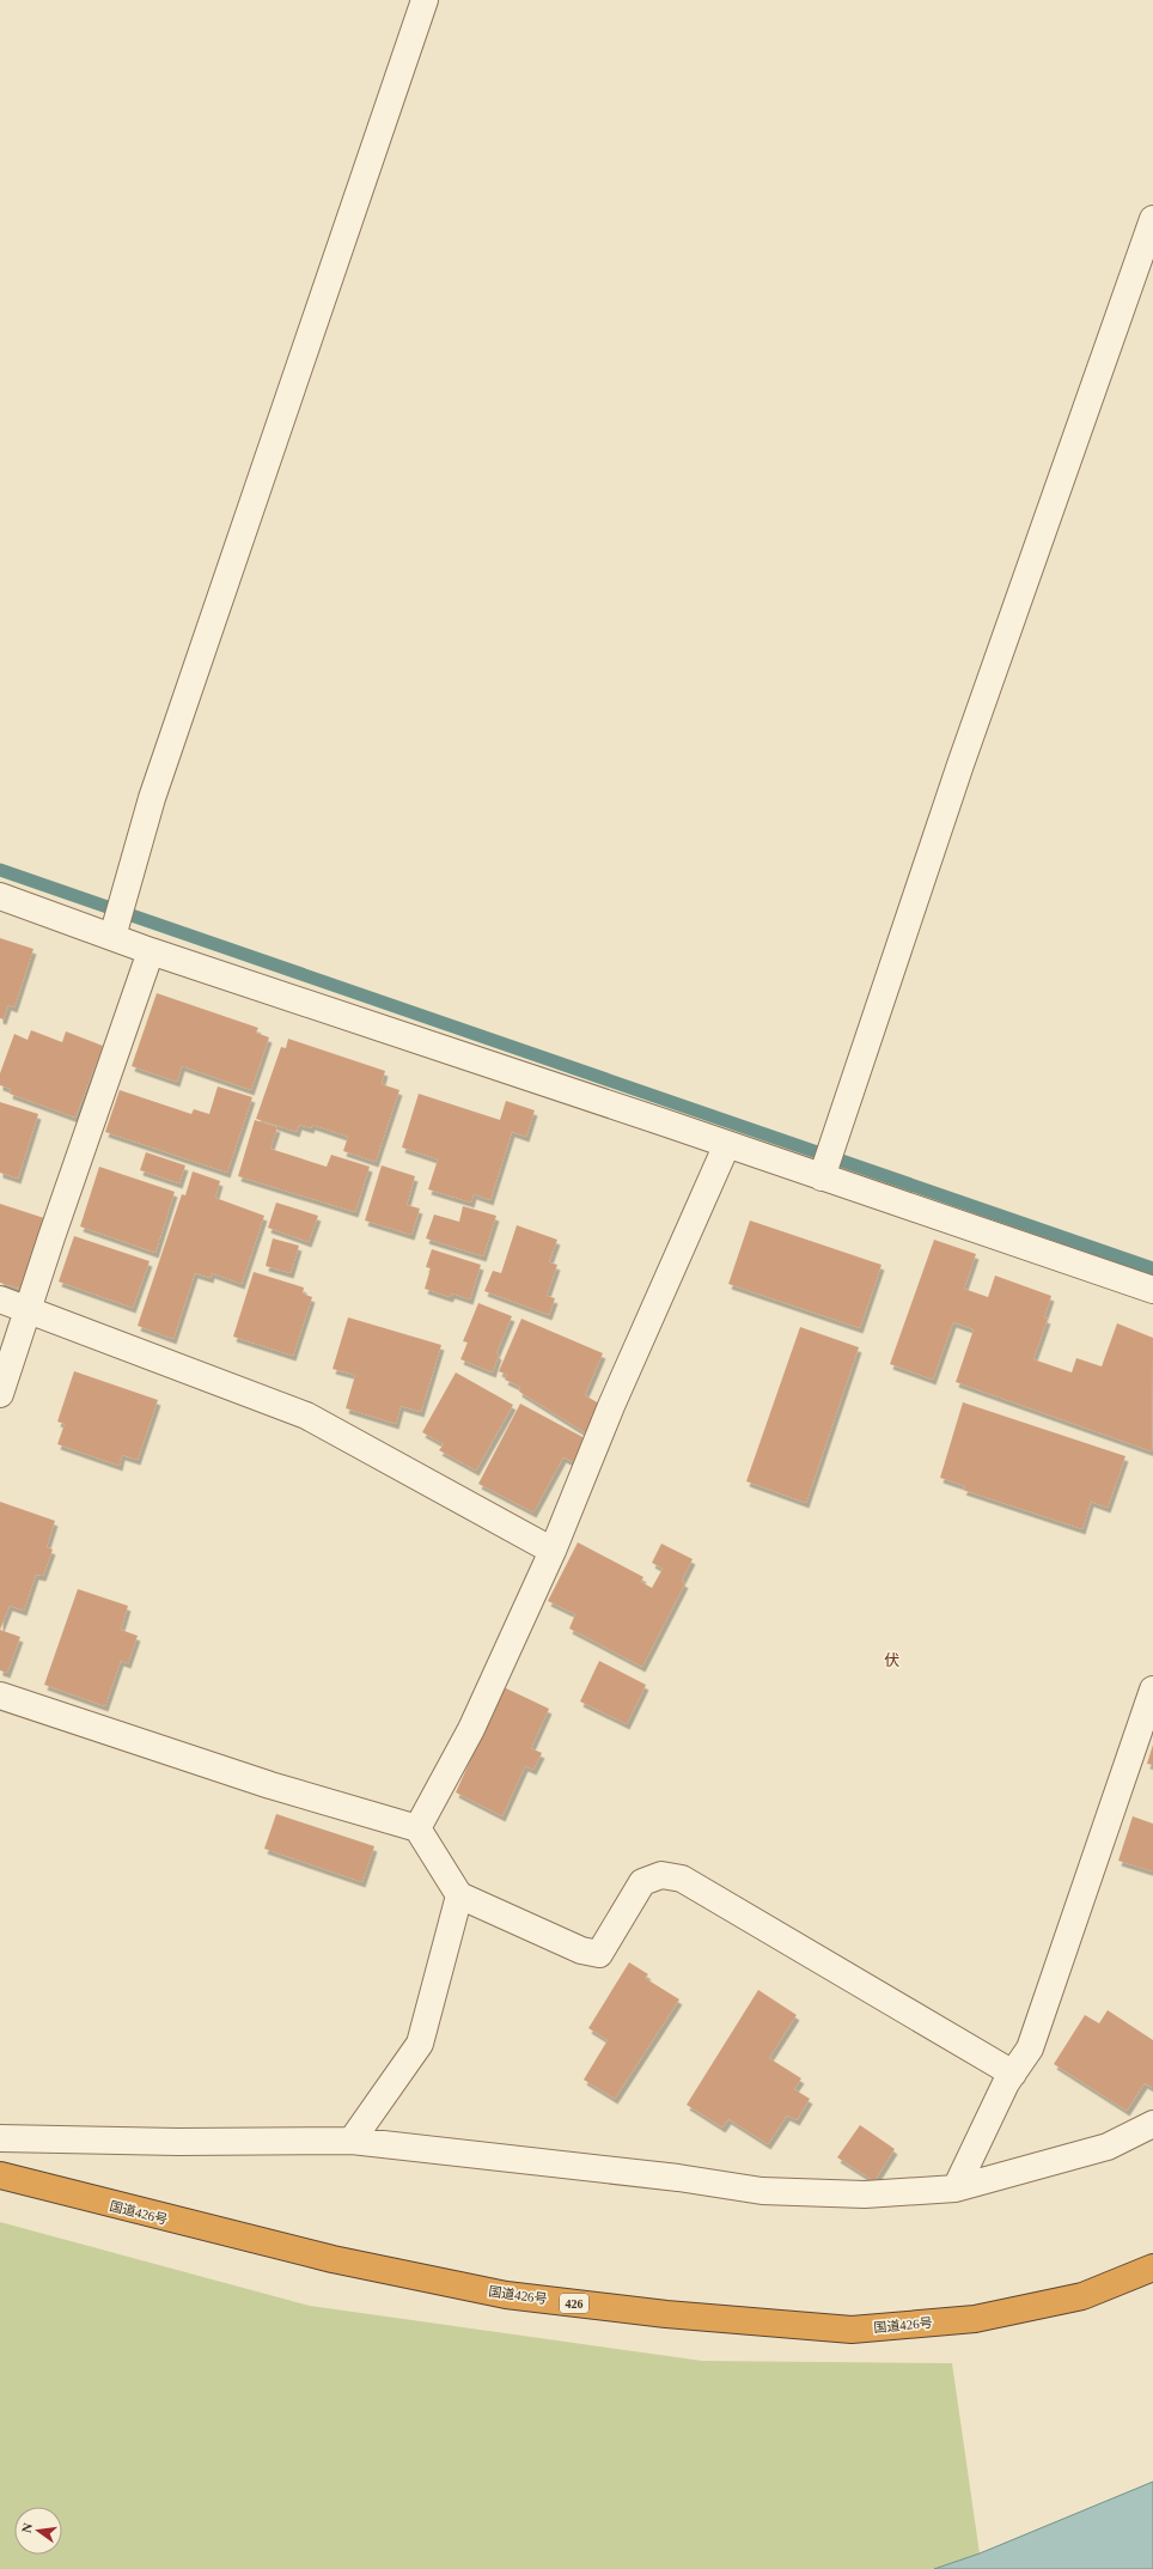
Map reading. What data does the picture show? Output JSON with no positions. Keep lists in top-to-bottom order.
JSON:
{
  "streets": {
    "highway": ["国道426号", "426"]
  },
  "districts": ["伏"],
  "north": "left"
}
